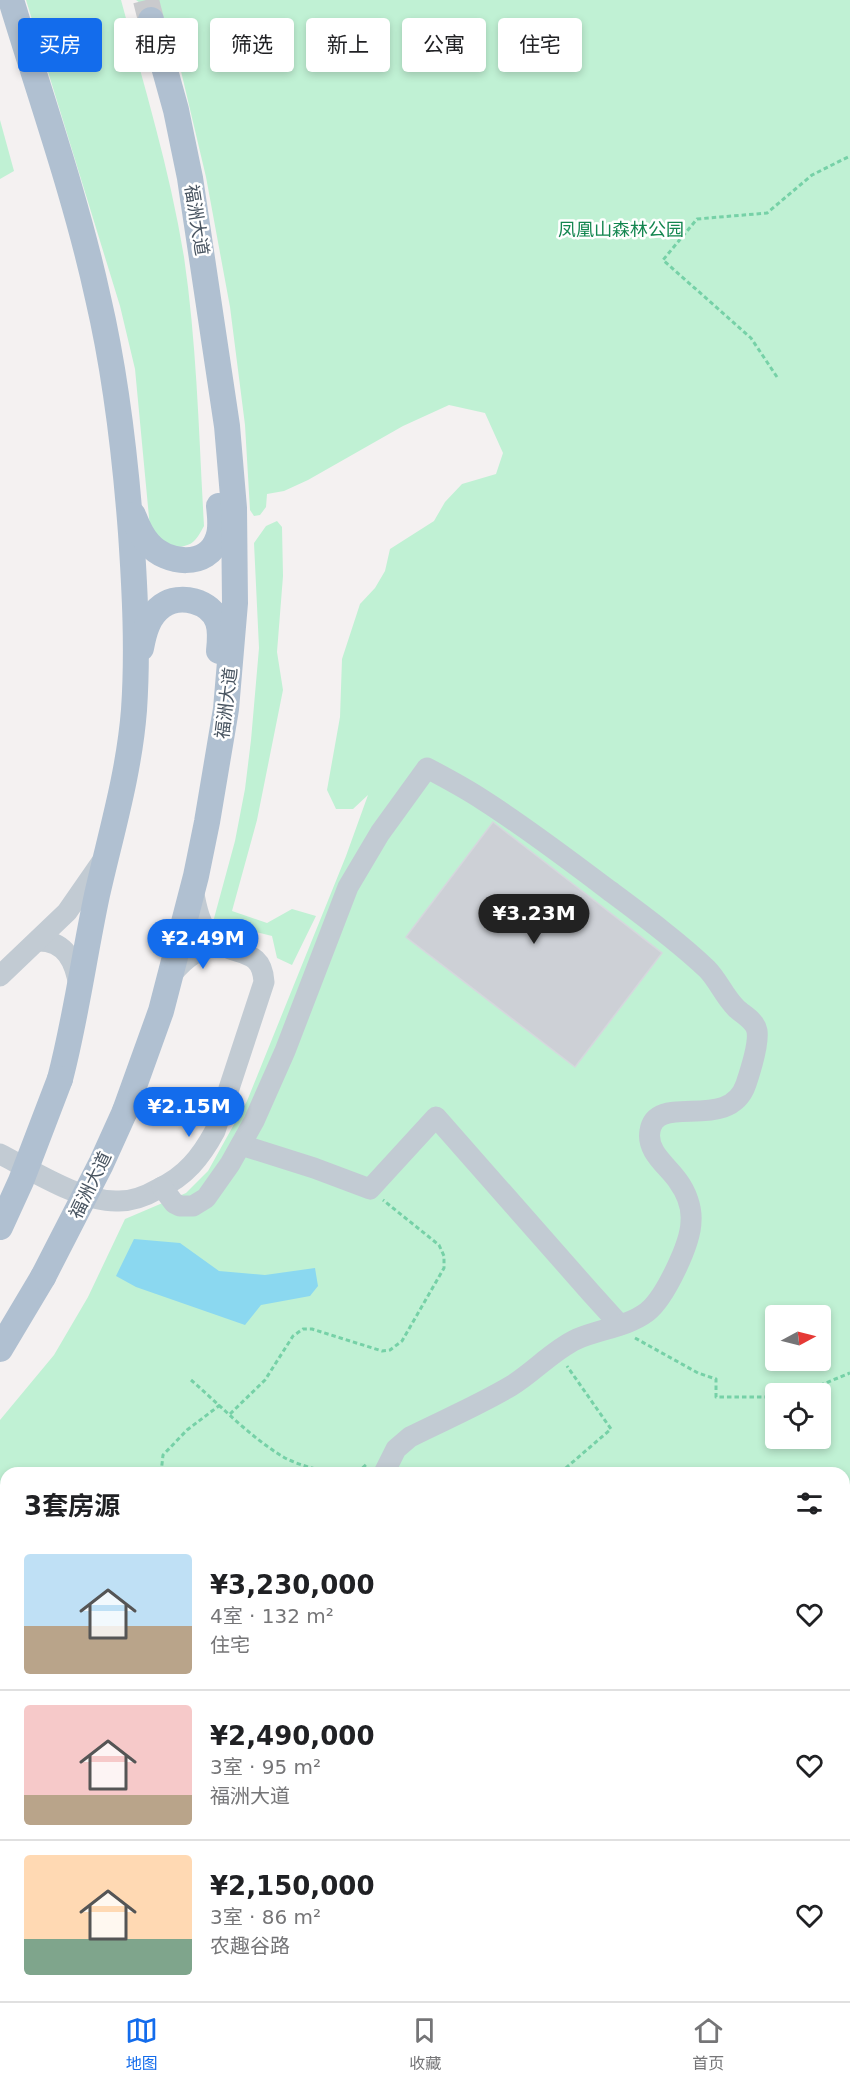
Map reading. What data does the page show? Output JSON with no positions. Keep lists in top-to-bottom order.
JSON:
{
  "streets": {
    "main road": ["福洲大道"]
  },
  "parks": ["凤凰山森林公园"],
  "north": "right",
  "page": {
    "chip": [
      "买房",
      "租房",
      "筛选",
      "新上",
      "公寓",
      "住宅"
    ],
    "price": ["¥3.23M", "¥2.49M", "¥2.15M"],
    "heading": "3套房源",
    "list": [
      {
        "name": "¥3,230,000",
        "note": "4室 · 132 m² · 住宅"
      },
      {
        "name": "¥2,490,000",
        "note": "3室 · 95 m² · 福洲大道"
      },
      {
        "name": "¥2,150,000",
        "note": "3室 · 86 m² · 农趣谷路"
      }
    ],
    "tabs": ["地图", "收藏", "首页"]
  }
}
